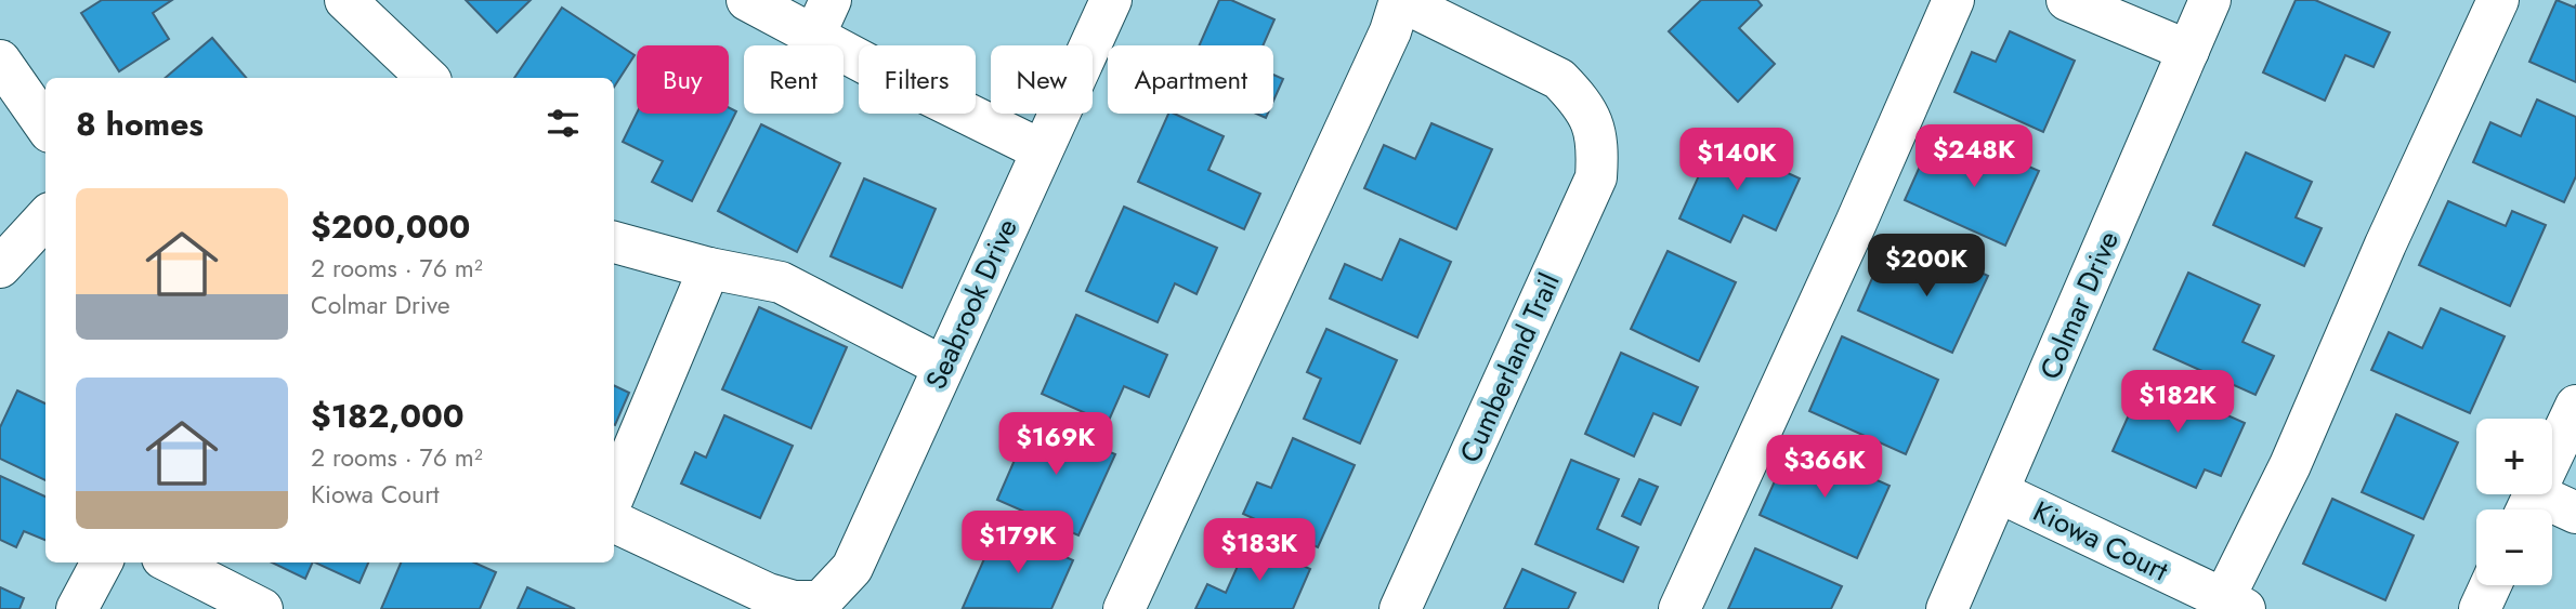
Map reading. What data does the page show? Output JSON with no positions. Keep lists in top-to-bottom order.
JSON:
{
  "streets": {
    "street": [
      "Seabrook Drive",
      "Colmar Drive",
      "Cumberland Trail",
      "Kiowa Court"
    ]
  },
  "crossings": [
    ["Colmar Drive", "Kiowa Court"]
  ],
  "page": {
    "chip": [
      "Buy",
      "Rent",
      "Filters",
      "New",
      "Apartment"
    ],
    "heading": "8 homes",
    "price": [
      "$248K",
      "$140K",
      "$200K",
      "$182K",
      "$169K",
      "$366K",
      "$179K",
      "$183K"
    ],
    "list": [
      {
        "name": "$200,000",
        "note": "2 rooms · 76 m² · Colmar Drive"
      },
      {
        "name": "$182,000",
        "note": "2 rooms · 76 m² · Kiowa Court"
      }
    ],
    "map_buttons": ["+", "−"]
  }
}
